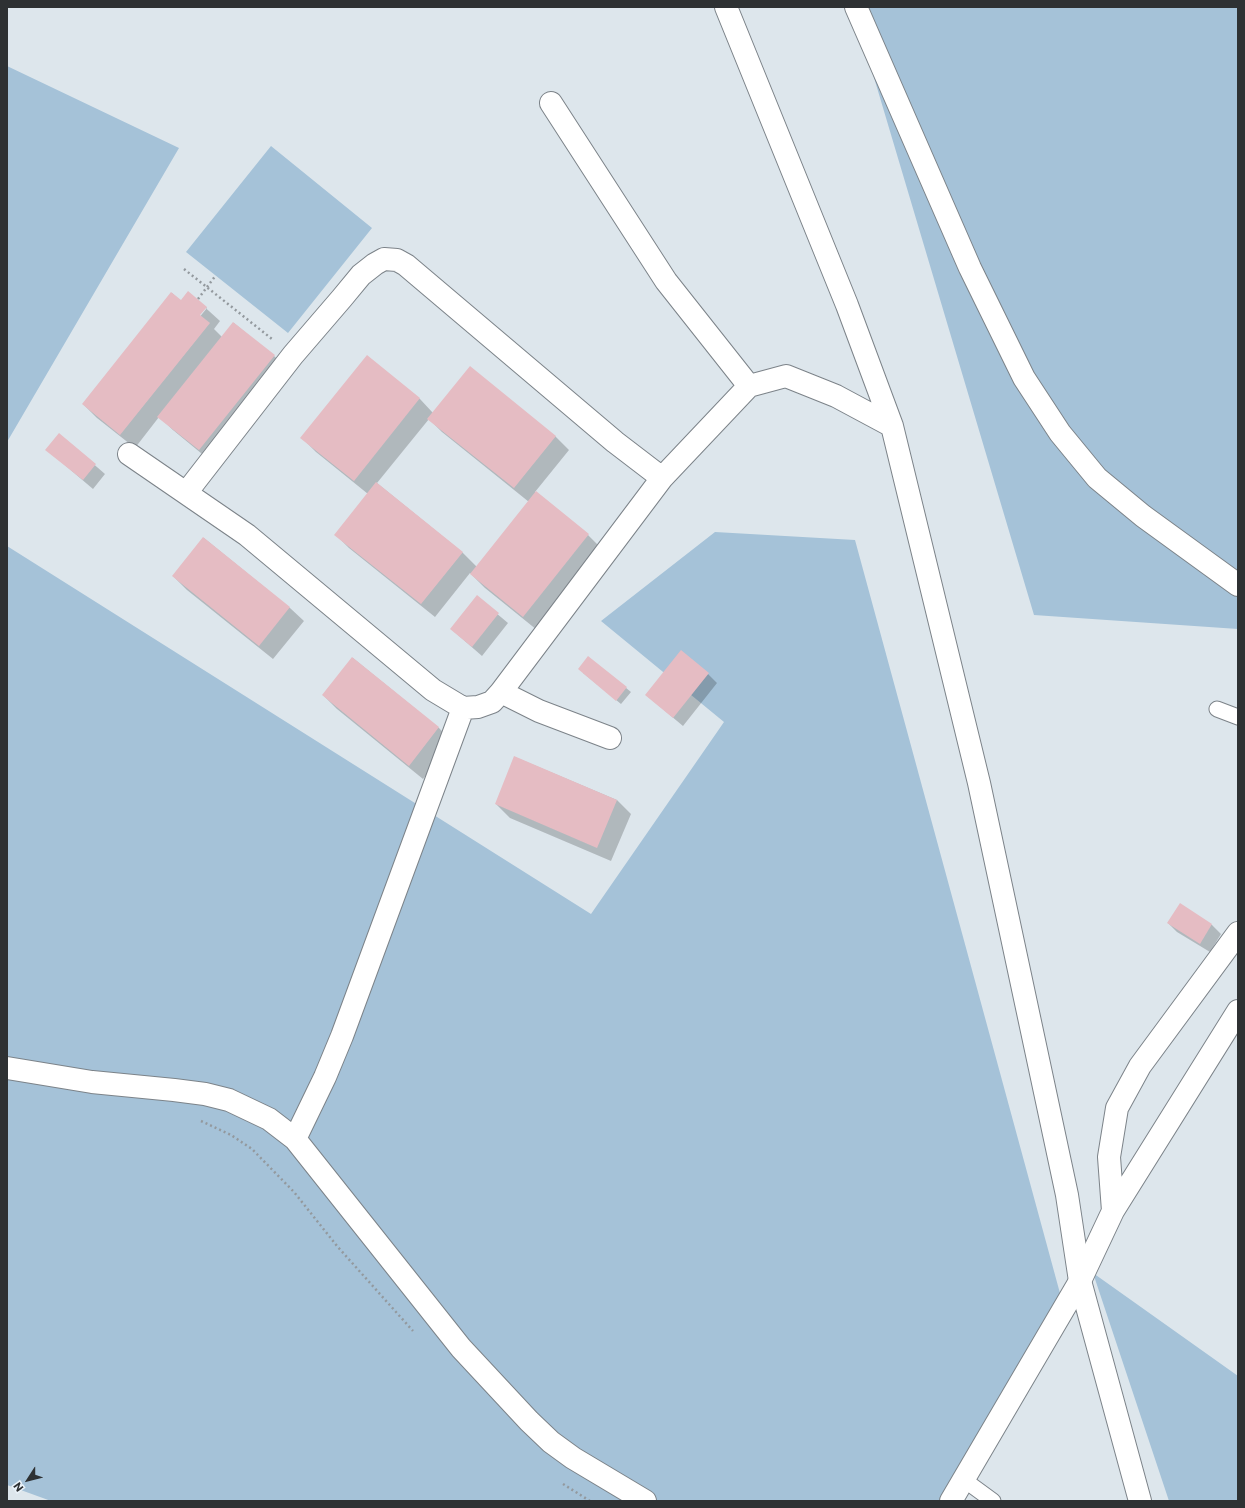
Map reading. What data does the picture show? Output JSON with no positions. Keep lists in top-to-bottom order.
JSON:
{
  "north": "bottom left"
}
